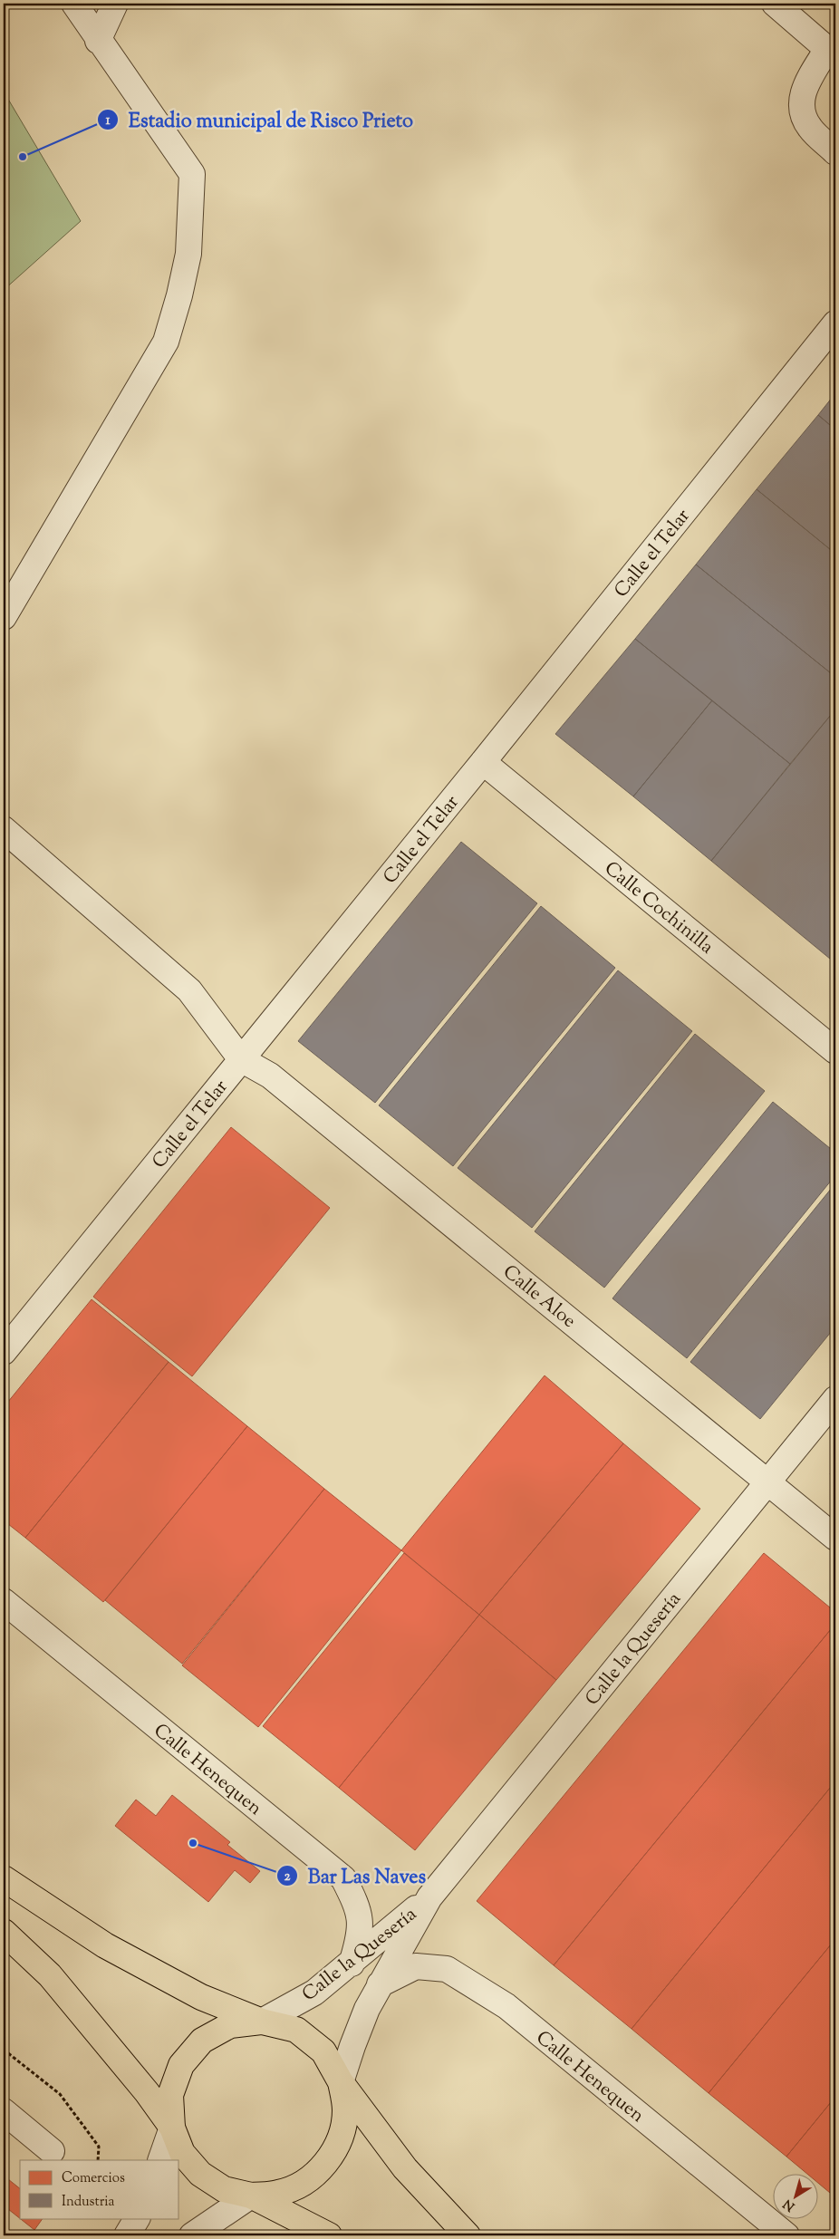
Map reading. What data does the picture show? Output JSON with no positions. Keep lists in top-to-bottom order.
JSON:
{
  "streets": {
    "street": [
      "Calle el Telar",
      "Calle Cochinilla",
      "Calle Aloe",
      "Calle la Quesería",
      "Calle Henequen"
    ]
  },
  "crossings": [
    ["Calle el Telar", "Calle Cochinilla"],
    ["Calle el Telar", "Calle Aloe"],
    ["Calle Aloe", "Calle la Quesería"],
    ["Calle la Quesería", "Calle Henequen"]
  ],
  "places": ["Estadio municipal de Risco Prieto", "Bar Las Naves"],
  "legend": ["Comercios", "Industria"],
  "north": "bottom left"
}
